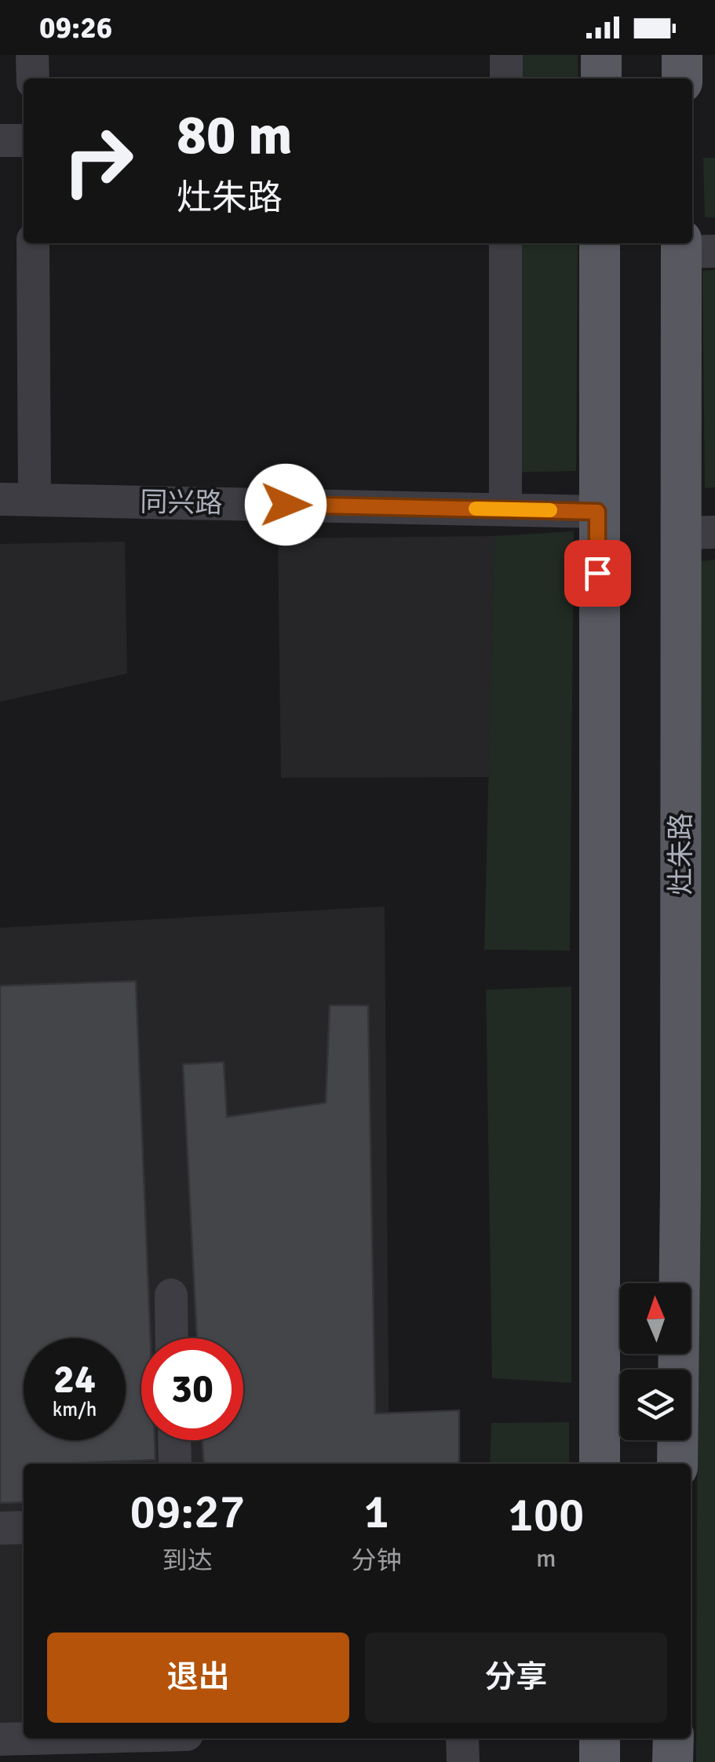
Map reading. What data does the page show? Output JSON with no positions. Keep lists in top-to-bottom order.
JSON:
{
  "streets": {
    "main road": ["灶朱路"],
    "street": ["同兴路"]
  },
  "north": "top",
  "page": {
    "status": "09:26",
    "turn": ["80 m", "灶朱路"],
    "speed": "24 km/h",
    "limit": "30",
    "eta": [
      "09:27",
      "到达",
      "1",
      "分钟",
      "100",
      "m"
    ],
    "buttons": ["退出", "分享"]
  }
}
